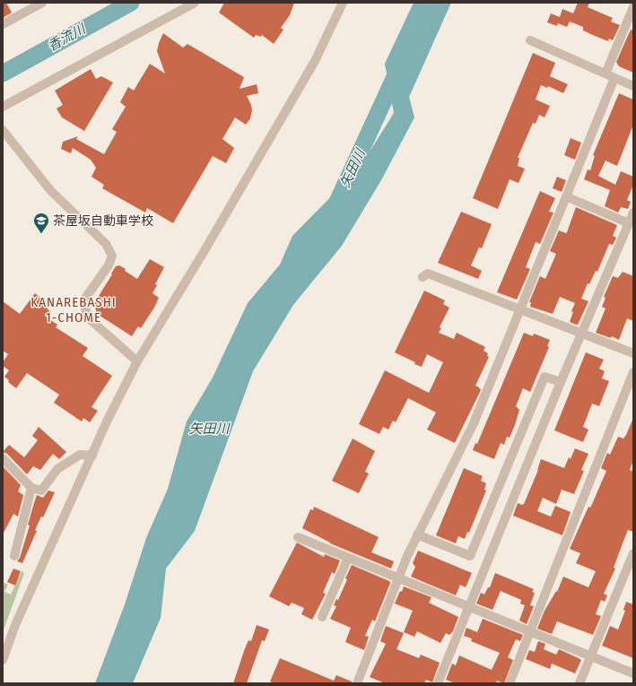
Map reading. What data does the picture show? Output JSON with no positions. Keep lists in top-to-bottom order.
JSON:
{
  "districts": ["KANAREBASHI 1-CHOME"],
  "water": ["香流川", "矢田川"],
  "places": {
    "school or university": ["茶屋坂自動車学校"]
  }
}
